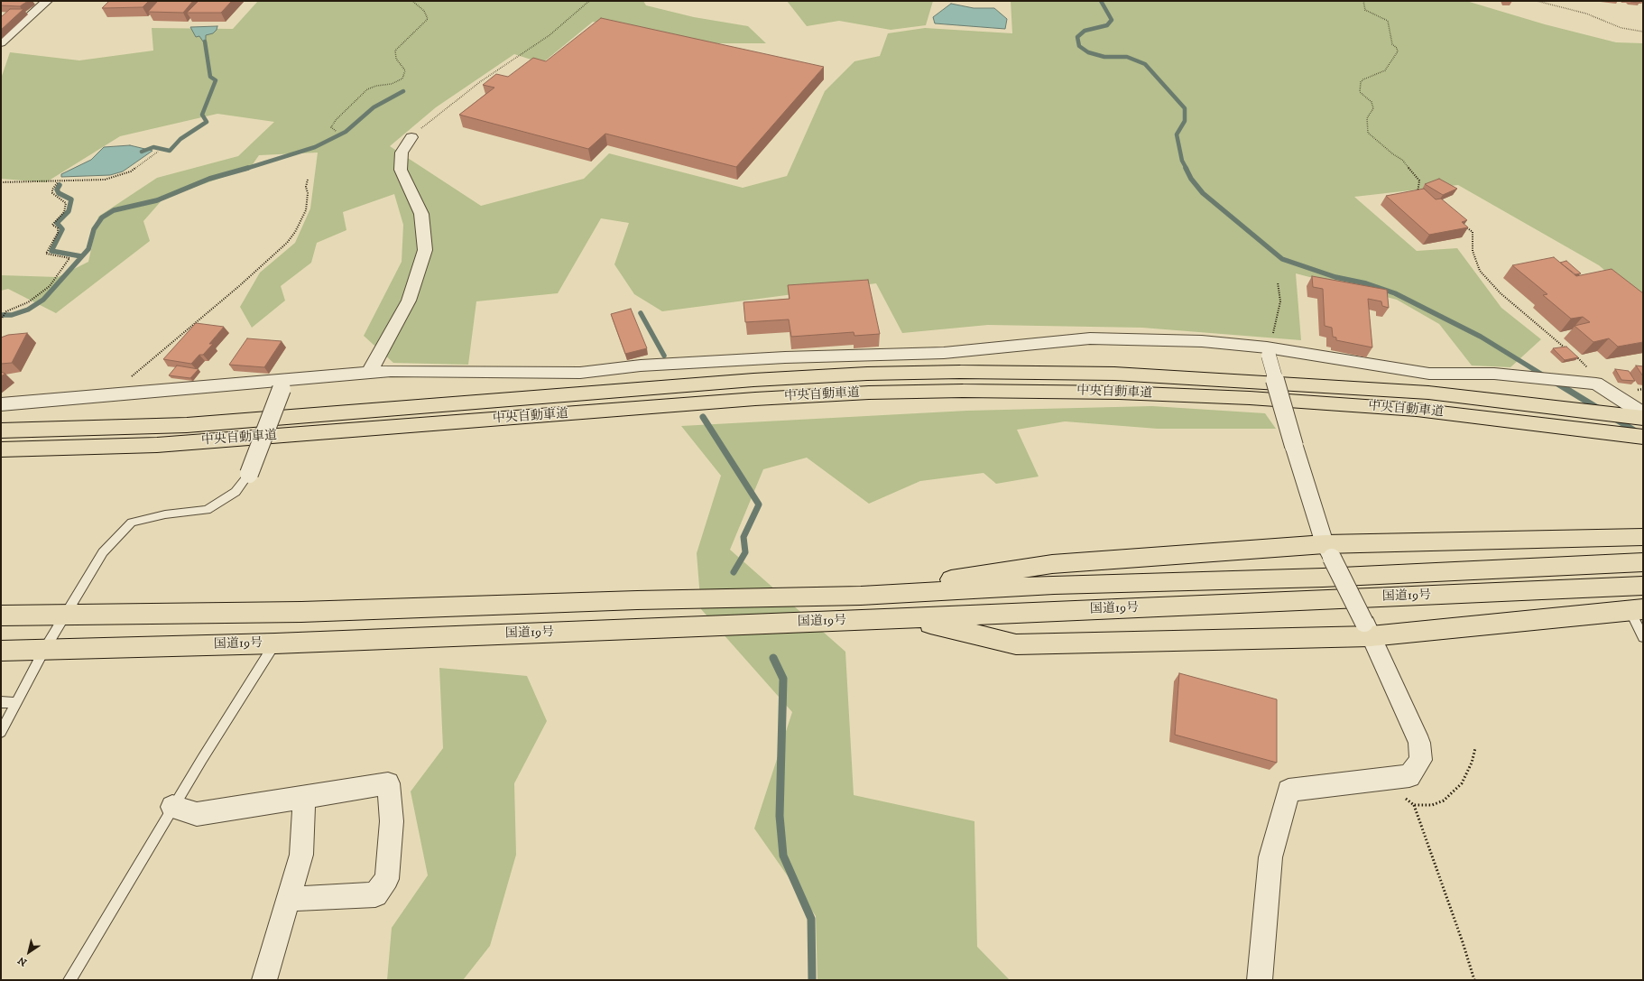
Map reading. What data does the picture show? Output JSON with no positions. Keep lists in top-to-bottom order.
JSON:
{
  "streets": {
    "highway": ["中央自動車道", "国道19号"]
  },
  "north": "bottom left"
}
